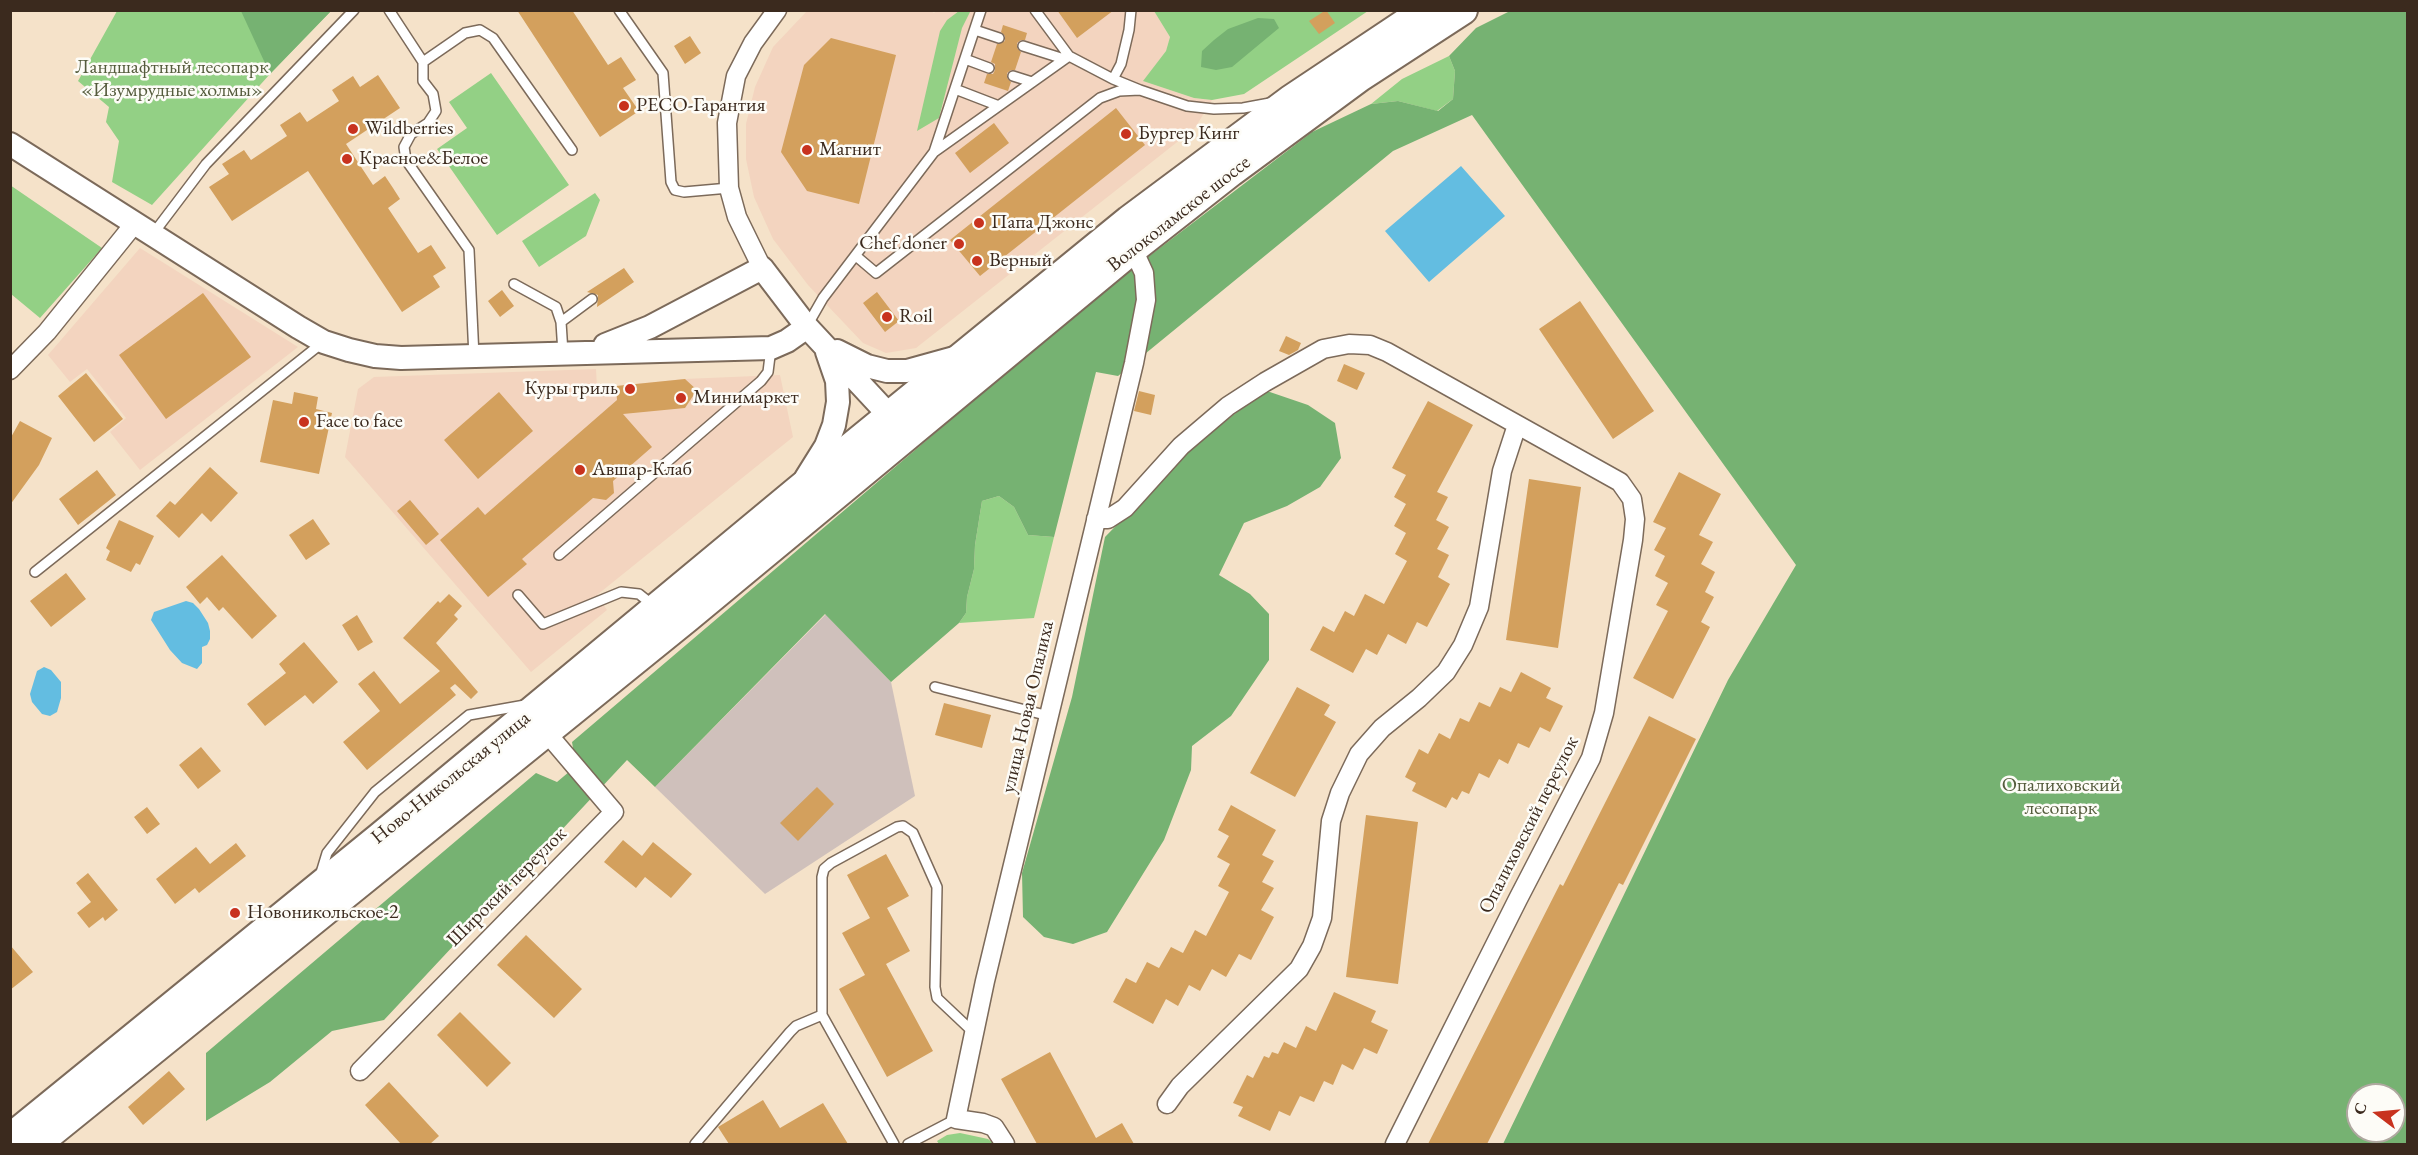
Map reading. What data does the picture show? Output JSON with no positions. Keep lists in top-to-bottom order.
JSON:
{
  "streets": {
    "main road": ["Волоколамское шоссе", "Ново-Никольская улица"],
    "street": ["улица Новая Опалиха", "Опалиховский переулок", "Широкий переулок"]
  },
  "crossings": [
    ["Волоколамское шоссе", "улица Новая Опалиха"],
    ["Волоколамское шоссе", "Ново-Никольская улица"],
    ["улица Новая Опалиха", "Опалиховский переулок"],
    ["Ново-Никольская улица", "Широкий переулок"]
  ],
  "parks": ["Ландшафтный лесопарк «Изумрудные холмы»", "Опалиховский лесопарк"],
  "places": [
    "РЕСО-Гарантия",
    "Wildberries",
    "Бургер Кинг",
    "Магнит",
    "Красное&Белое",
    "Папа Джонс",
    "Chef doner",
    "Верный",
    "Roil",
    "Куры гриль",
    "Минимаркет",
    "Face to face",
    "Авшар-Клаб",
    "Новоникольское-2"
  ],
  "north": "left"
}
